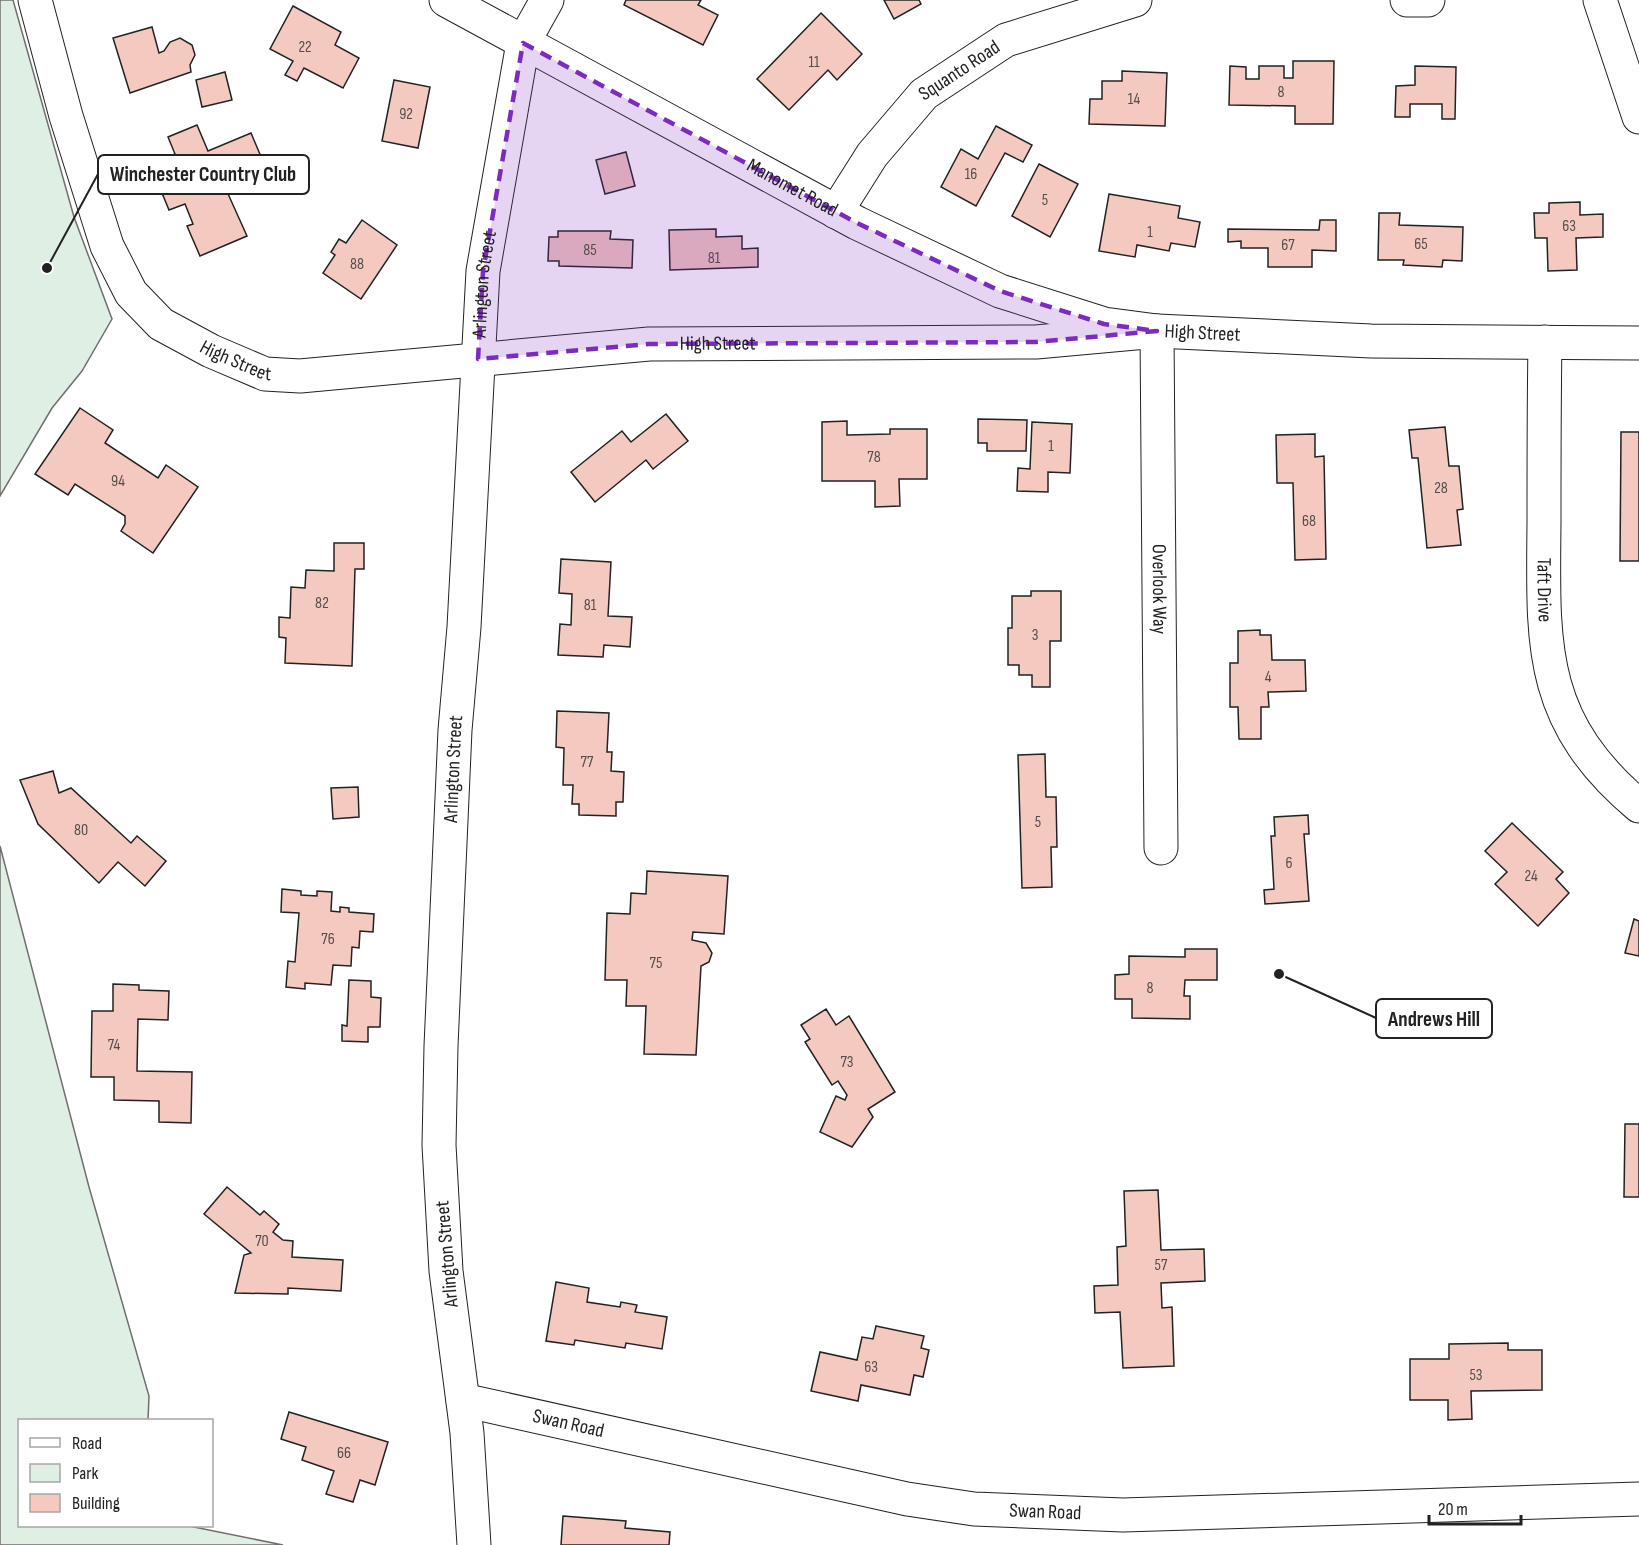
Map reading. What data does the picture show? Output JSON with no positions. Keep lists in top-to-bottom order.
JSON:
{
  "streets": {
    "street": [
      "Squanto Road",
      "Manomet Road",
      "Arlington Street",
      "High Street",
      "Taft Drive",
      "Overlook Way",
      "Swan Road"
    ]
  },
  "crossings": [
    ["Squanto Road", "Manomet Road"],
    ["Manomet Road", "Arlington Street"],
    ["Manomet Road", "High Street"],
    ["Manomet Road", "Overlook Way"],
    ["Arlington Street", "High Street"],
    ["Arlington Street", "Swan Road"],
    ["High Street", "Taft Drive"],
    ["High Street", "Overlook Way"]
  ],
  "places": ["Winchester Country Club", "Andrews Hill"],
  "house_numbers": [
    "22",
    "11",
    "8",
    "14",
    "92",
    "16",
    "5",
    "63",
    "1",
    "65",
    "67",
    "85",
    "81",
    "88",
    "1",
    "78",
    "94",
    "28",
    "68",
    "82",
    "81",
    "3",
    "4",
    "77",
    "5",
    "80",
    "6",
    "24",
    "76",
    "75",
    "8",
    "74",
    "73",
    "70",
    "57",
    "63",
    "53",
    "66"
  ],
  "legend": ["Road", "Park", "Building"],
  "scale_bar": "20 m"
}
